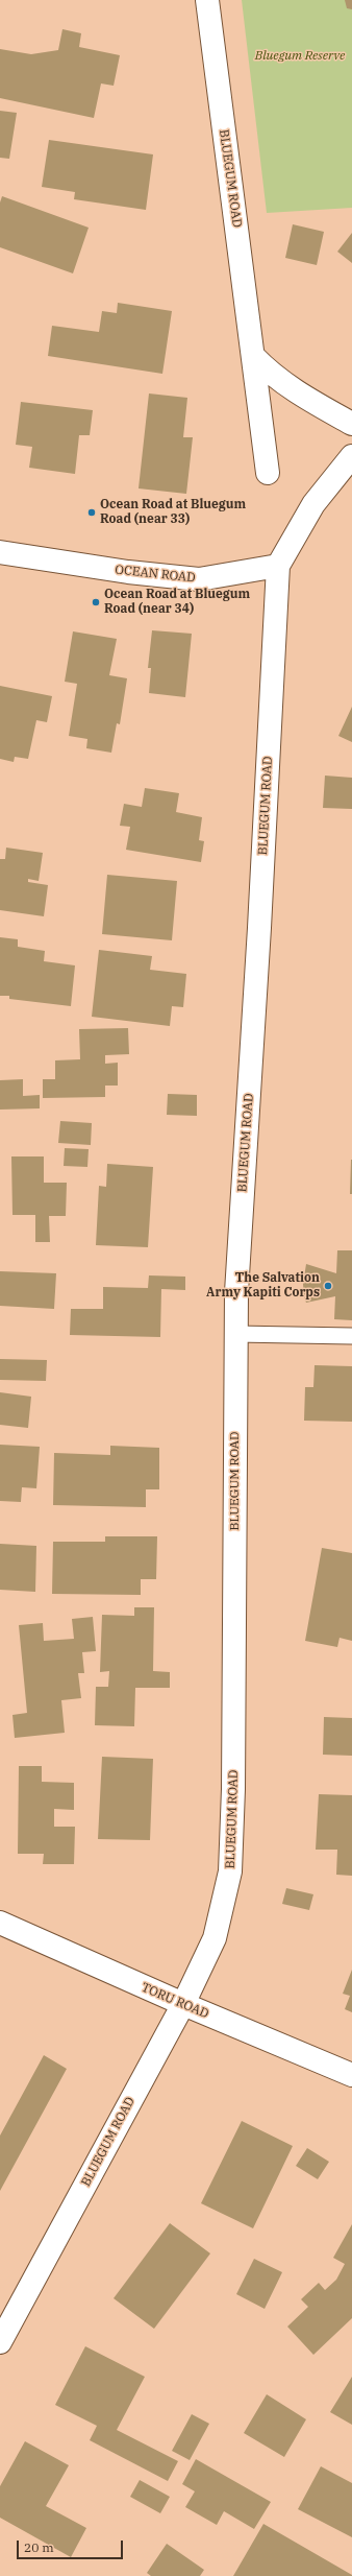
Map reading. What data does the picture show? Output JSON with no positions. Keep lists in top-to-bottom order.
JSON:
{
  "streets": {
    "street": ["BLUEGUM ROAD", "OCEAN ROAD", "TORU ROAD"]
  },
  "crossings": [
    ["BLUEGUM ROAD", "OCEAN ROAD"],
    ["BLUEGUM ROAD", "TORU ROAD"]
  ],
  "parks": ["Bluegum Reserve"],
  "places": ["Ocean Road at Bluegum Road (near 33)", "Ocean Road at Bluegum Road (near 34)", "The Salvation Army Kapiti Corps"],
  "scale_bar": "20 m"
}
